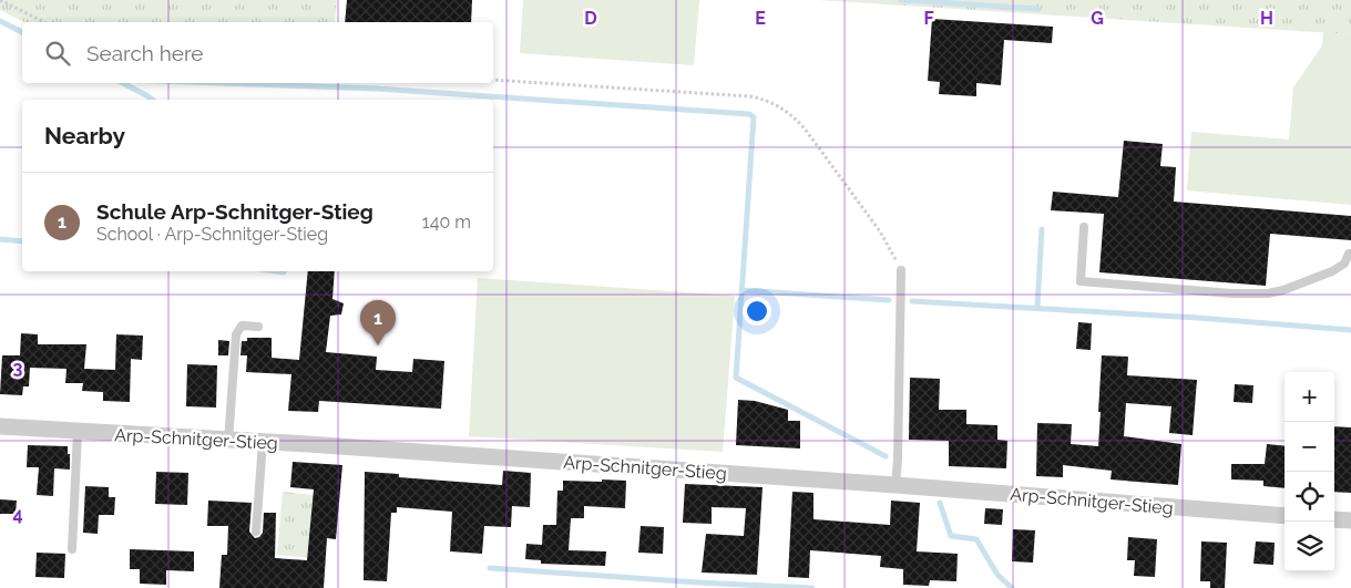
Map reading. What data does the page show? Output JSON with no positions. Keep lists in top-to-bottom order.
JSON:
{
  "streets": {
    "street": ["Arp-Schnitger-Stieg"]
  },
  "page": {
    "search": "Search here",
    "heading": "Nearby",
    "list": [
      {
        "mark": "1",
        "name": "Schule Arp-Schnitger-Stieg",
        "note": "School · Arp-Schnitger-Stieg",
        "value": "140 m"
      }
    ],
    "pins": "1",
    "map_buttons": ["+", "−"]
  },
  "grid": {
    "columns": [
      "D",
      "E",
      "F",
      "G",
      "H"
    ],
    "rows": ["3", "4"]
  }
}
